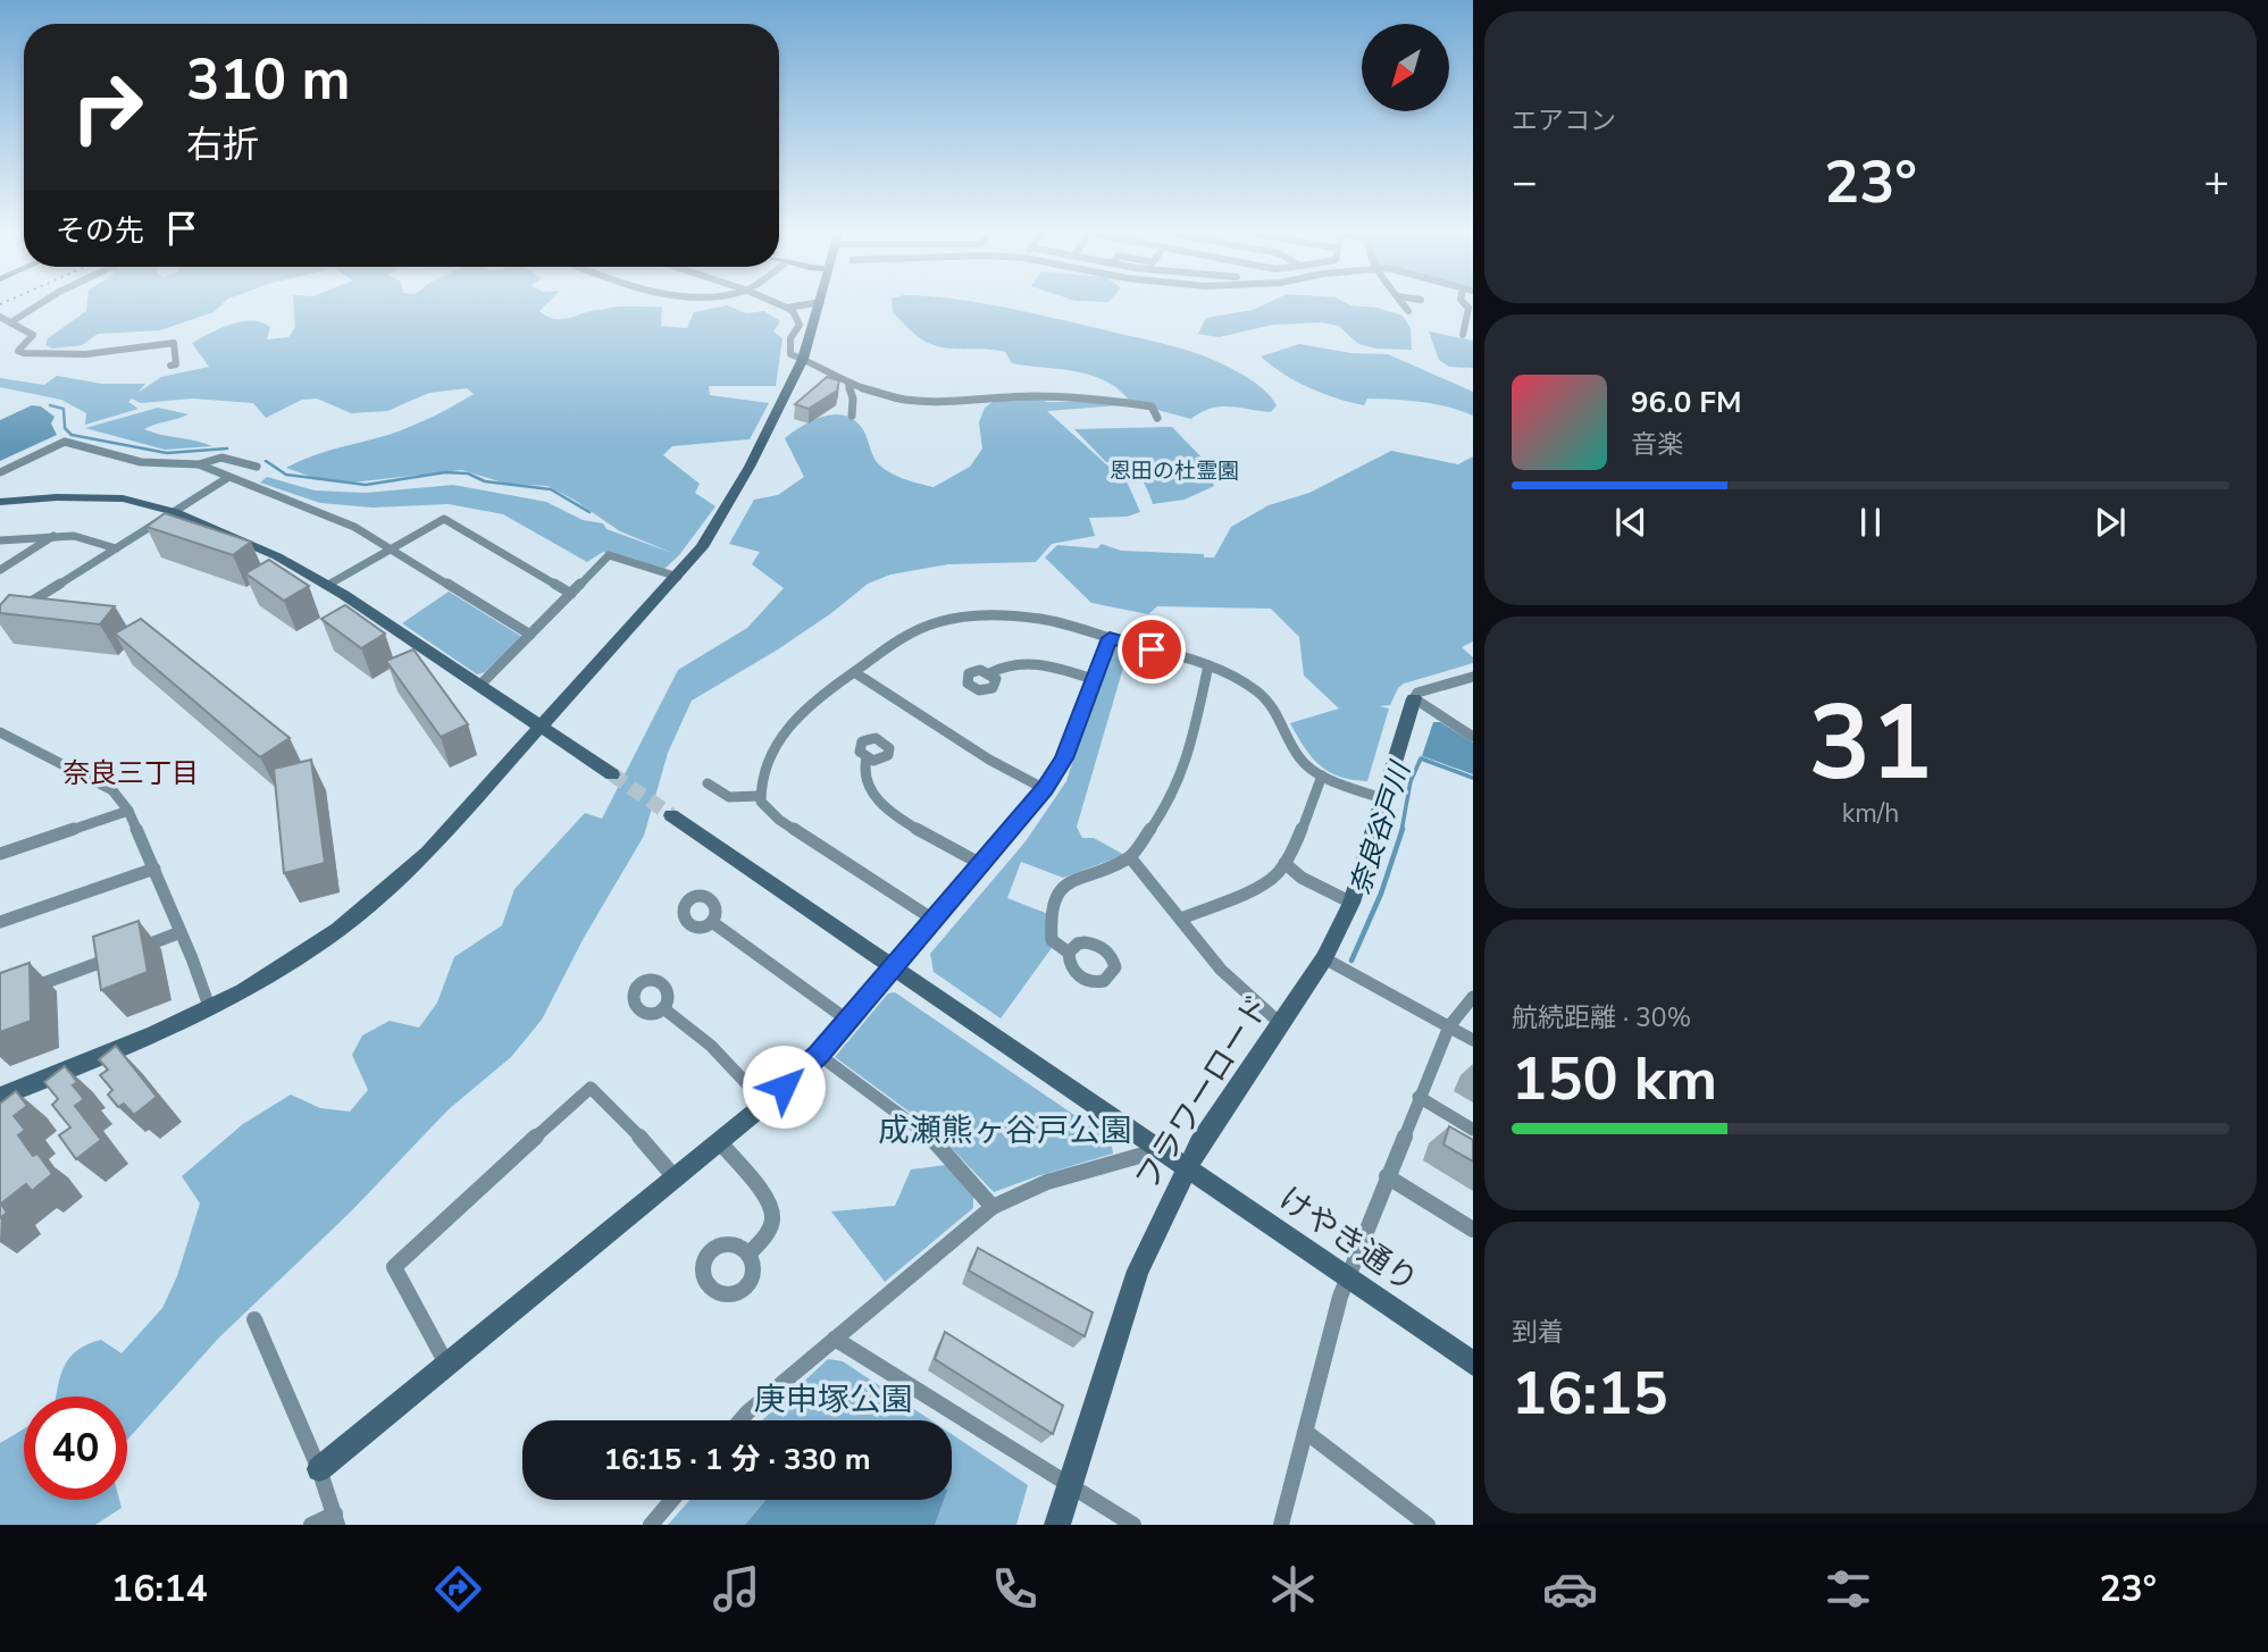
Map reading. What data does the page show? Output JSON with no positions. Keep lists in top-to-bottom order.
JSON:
{
  "streets": {
    "street": ["フラワーロード", "けやき通り"]
  },
  "crossings": [
    ["フラワーロード", "けやき通り"]
  ],
  "districts": ["奈良三丁目"],
  "water": ["奈良谷戸川"],
  "parks": ["恩田の杜霊園", "成瀬熊ヶ谷戸公園", "庚申塚公園"],
  "north": "bottom left",
  "page": {
    "tile": [
      "エアコン",
      ["31", "km/h"],
      ["航続距離 · 30%", "150 km"],
      ["到着", "16:15"]
    ],
    "turn": ["310 m", "右折"],
    "heat": ["−", "23°", "+"],
    "then": "その先",
    "song": ["96.0 FM", "音楽"],
    "limit": "40",
    "trip": "16:15 · 1 分 · 330 m",
    "tabs": ["16:14", "23°"]
  }
}
